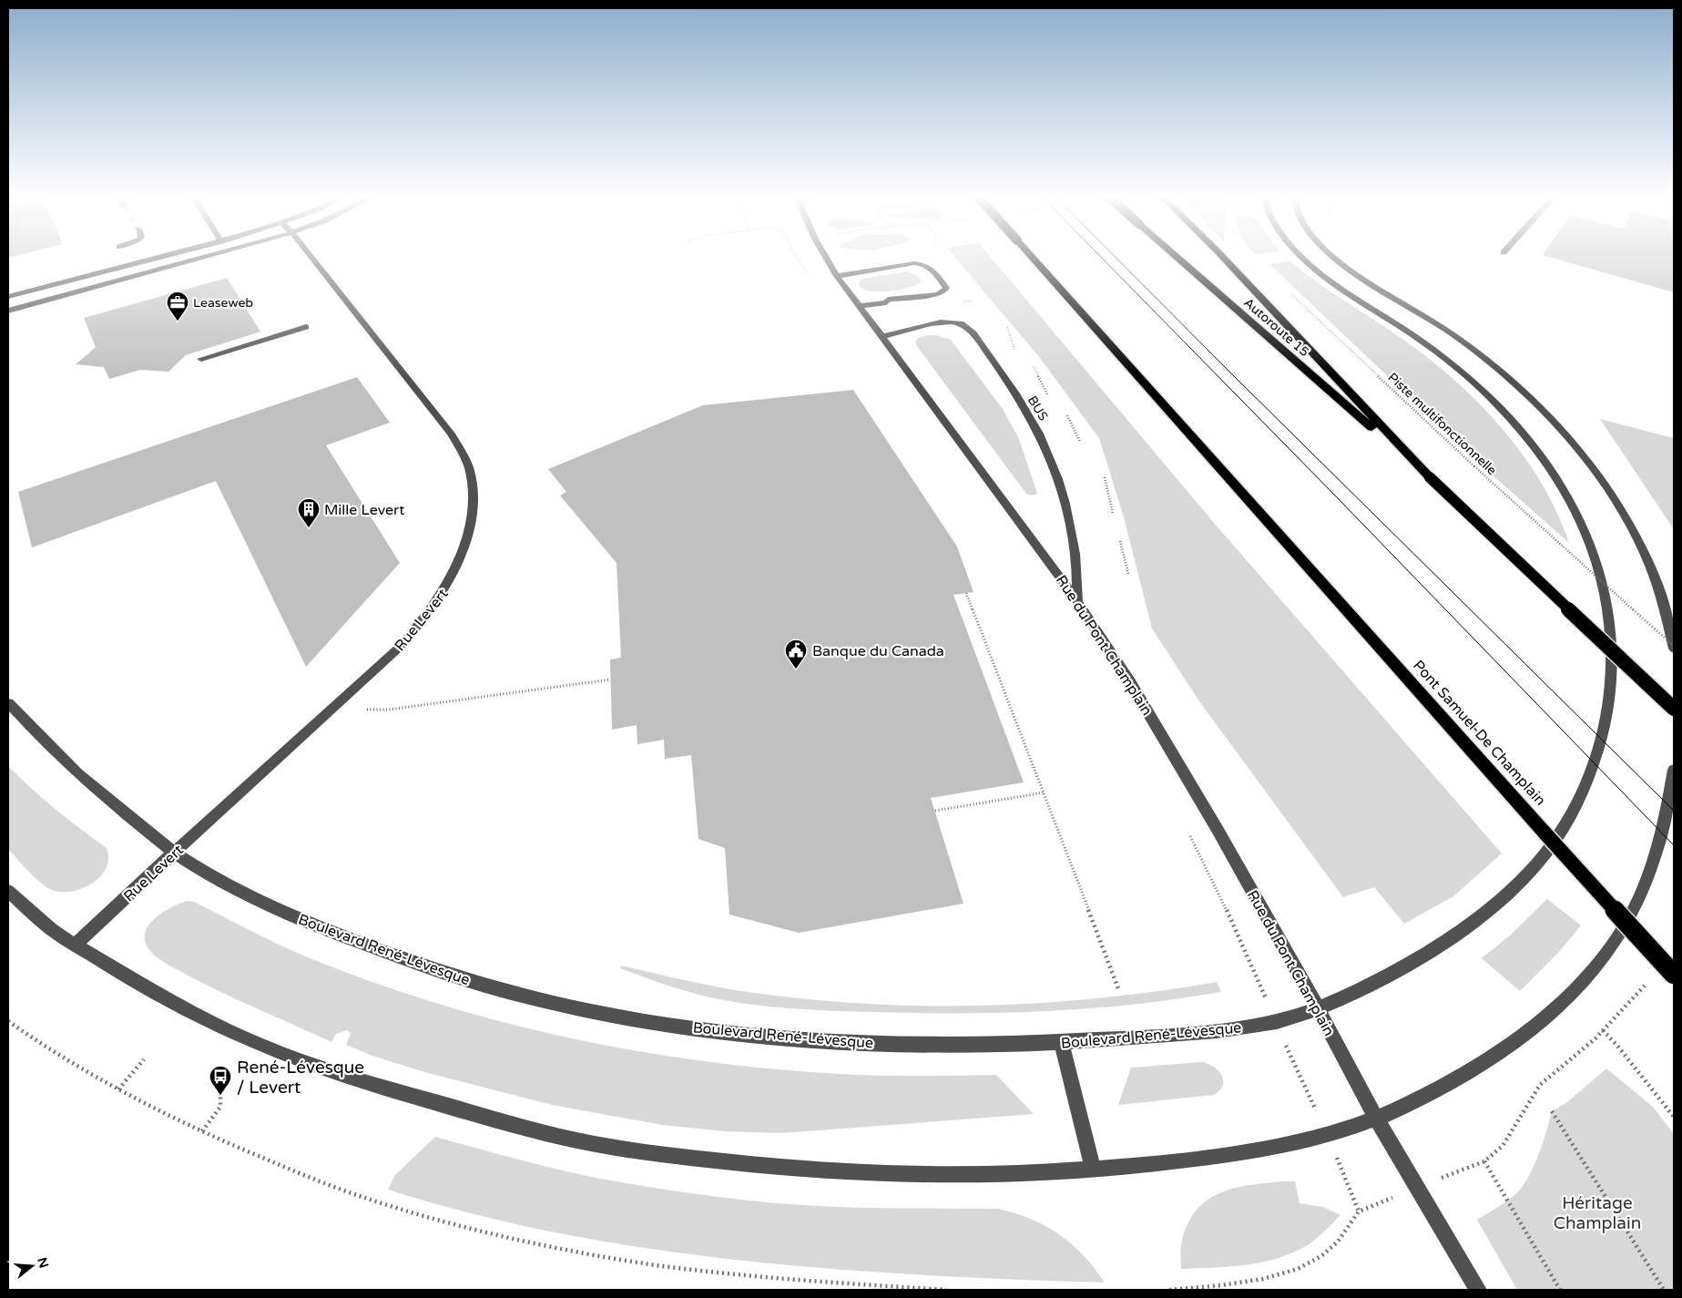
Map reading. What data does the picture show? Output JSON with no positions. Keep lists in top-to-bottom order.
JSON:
{
  "streets": {
    "highway": ["Autoroute 15", "Pont Samuel-De Champlain"],
    "street": [
      "BUS",
      "Rue Levert",
      "Rue du Pont Champlain",
      "Boulevard René-Lévesque"
    ],
    "path": ["Piste multifonctionnelle"]
  },
  "crossings": [
    ["BUS", "Rue du Pont Champlain"],
    ["Rue Levert", "Boulevard René-Lévesque"],
    ["Rue du Pont Champlain", "Boulevard René-Lévesque"]
  ],
  "parks": ["Héritage Champlain"],
  "places": {
    "office": ["Leaseweb"],
    "building": ["Mille Levert"],
    "public building": ["Banque du Canada"],
    "bus stop": ["René-Lévesque / Levert"]
  },
  "north": "right"
}
